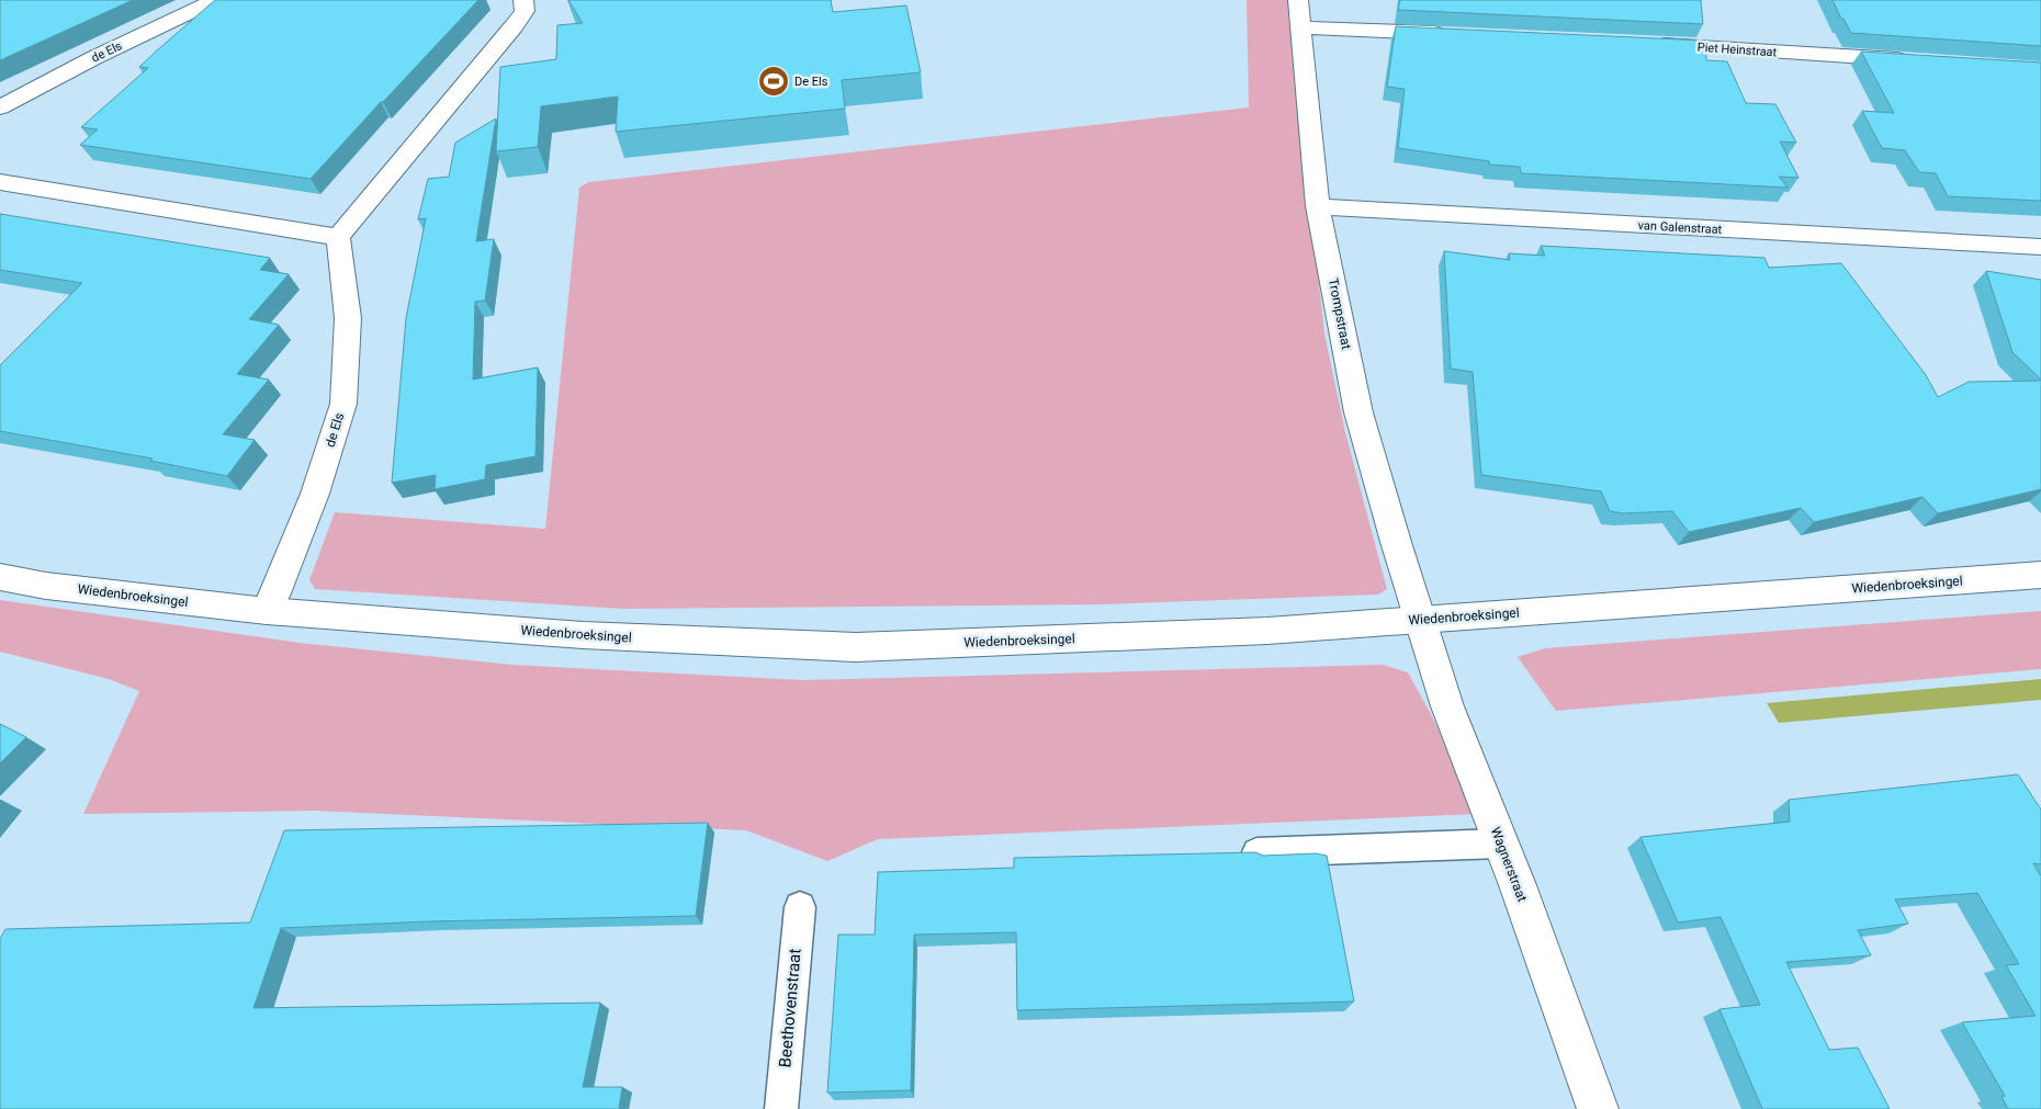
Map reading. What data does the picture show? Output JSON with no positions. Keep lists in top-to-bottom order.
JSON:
{
  "streets": {
    "street": [
      "Piet Heinstraat",
      "de Els",
      "van Galenstraat",
      "Trompstraat",
      "Wiedenbroeksingel",
      "Wagnerstraat"
    ],
    "lane": ["Beethovenstraat"]
  },
  "crossings": [
    ["de Els", "Wiedenbroeksingel"],
    ["van Galenstraat", "Trompstraat"],
    ["Trompstraat", "Wiedenbroeksingel"],
    ["Trompstraat", "Wagnerstraat"],
    ["Wiedenbroeksingel", "Wagnerstraat"]
  ],
  "places": {
    "sports": ["De Els"]
  }
}
